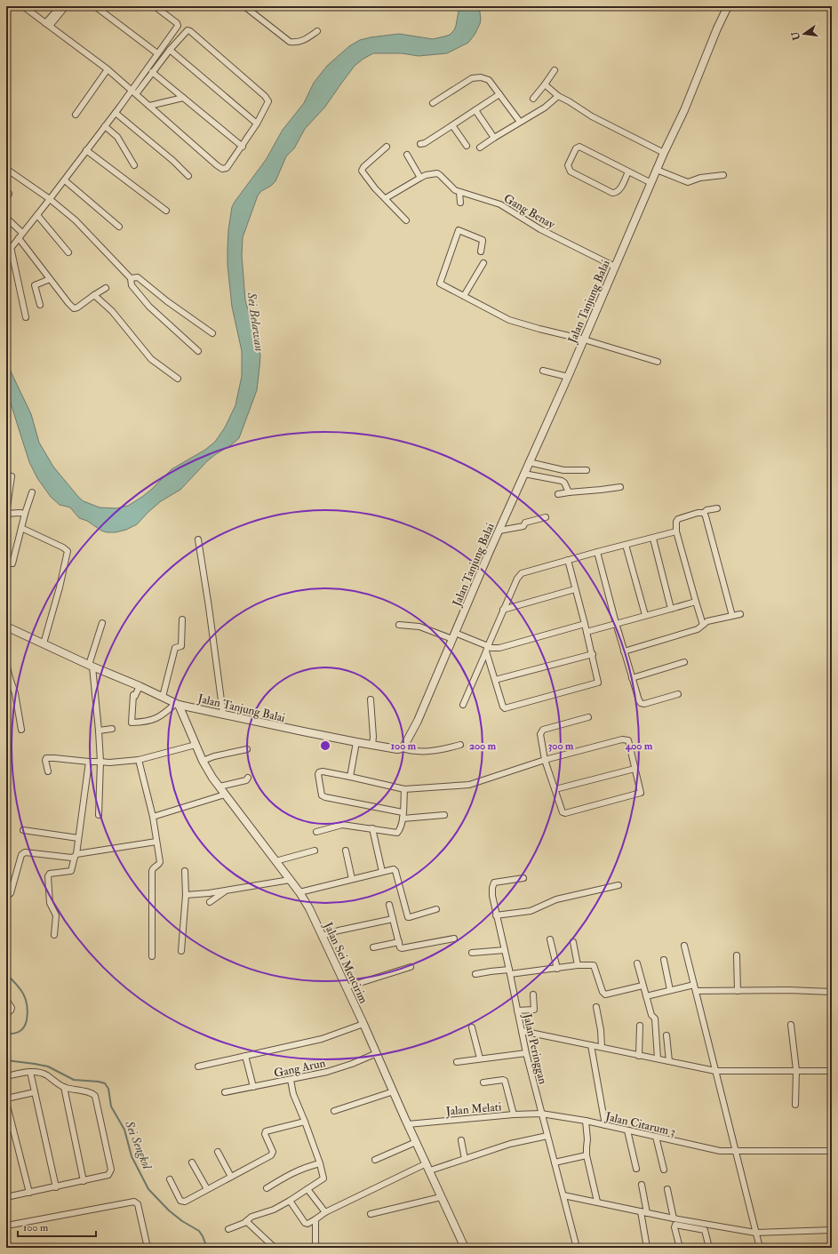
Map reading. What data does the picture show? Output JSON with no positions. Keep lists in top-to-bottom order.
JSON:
{
  "streets": {
    "street": [
      "Gang Benay",
      "Jalan Tanjung Balai",
      "Jalan Sei Mencirim",
      "Jalan Peringgan",
      "Gang Arun",
      "Jalan Melati",
      "Jalan Citarum 3"
    ]
  },
  "crossings": [
    ["Gang Benay", "Jalan Tanjung Balai"],
    ["Jalan Tanjung Balai", "Jalan Sei Mencirim"],
    ["Jalan Sei Mencirim", "Gang Arun"],
    ["Jalan Sei Mencirim", "Jalan Melati"],
    ["Jalan Peringgan", "Jalan Melati"],
    ["Jalan Peringgan", "Jalan Citarum 3"],
    ["Jalan Melati", "Jalan Citarum 3"]
  ],
  "water": ["Sei Belawan", "Sei Sengkol"],
  "scale_bar": "100 m",
  "north": "left",
  "rings": [
    "100 m",
    "200 m",
    "300 m",
    "400 m"
  ]
}
